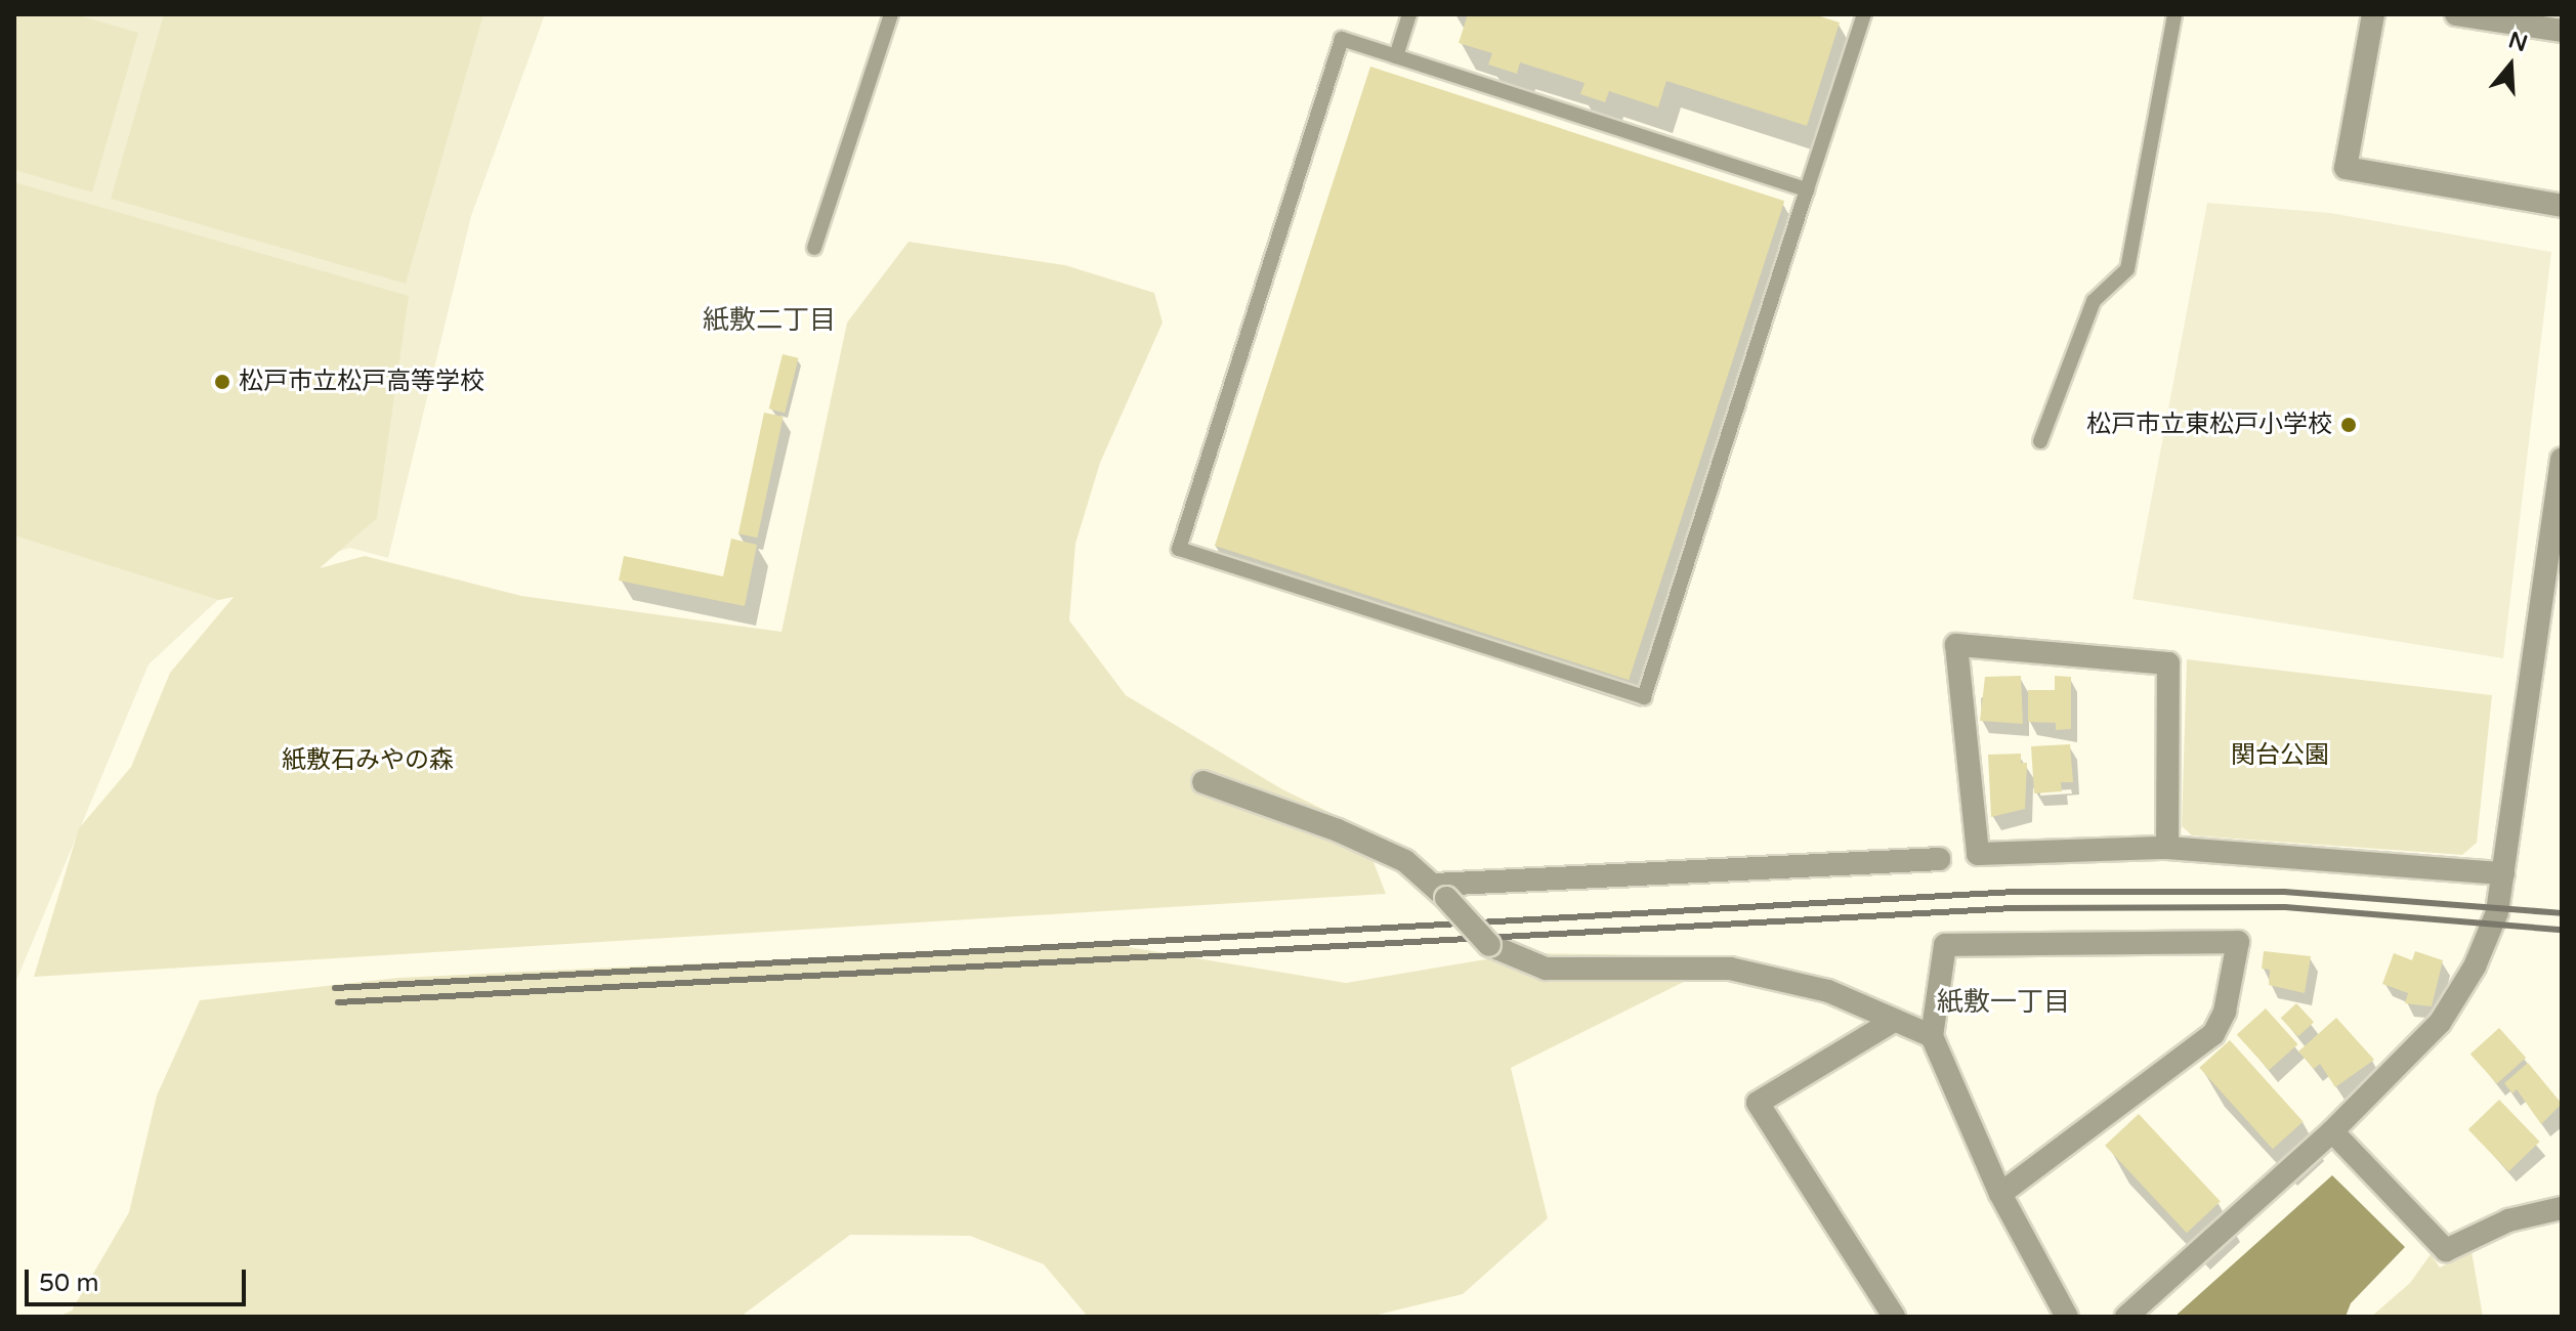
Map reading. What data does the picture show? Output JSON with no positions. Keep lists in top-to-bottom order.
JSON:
{
  "districts": ["紙敷二丁目", "紙敷一丁目"],
  "parks": ["関台公園", "紙敷石みやの森"],
  "places": ["松戸市立松戸高等学校", "松戸市立東松戸小学校"],
  "scale_bar": "50 m",
  "north": "top"
}
